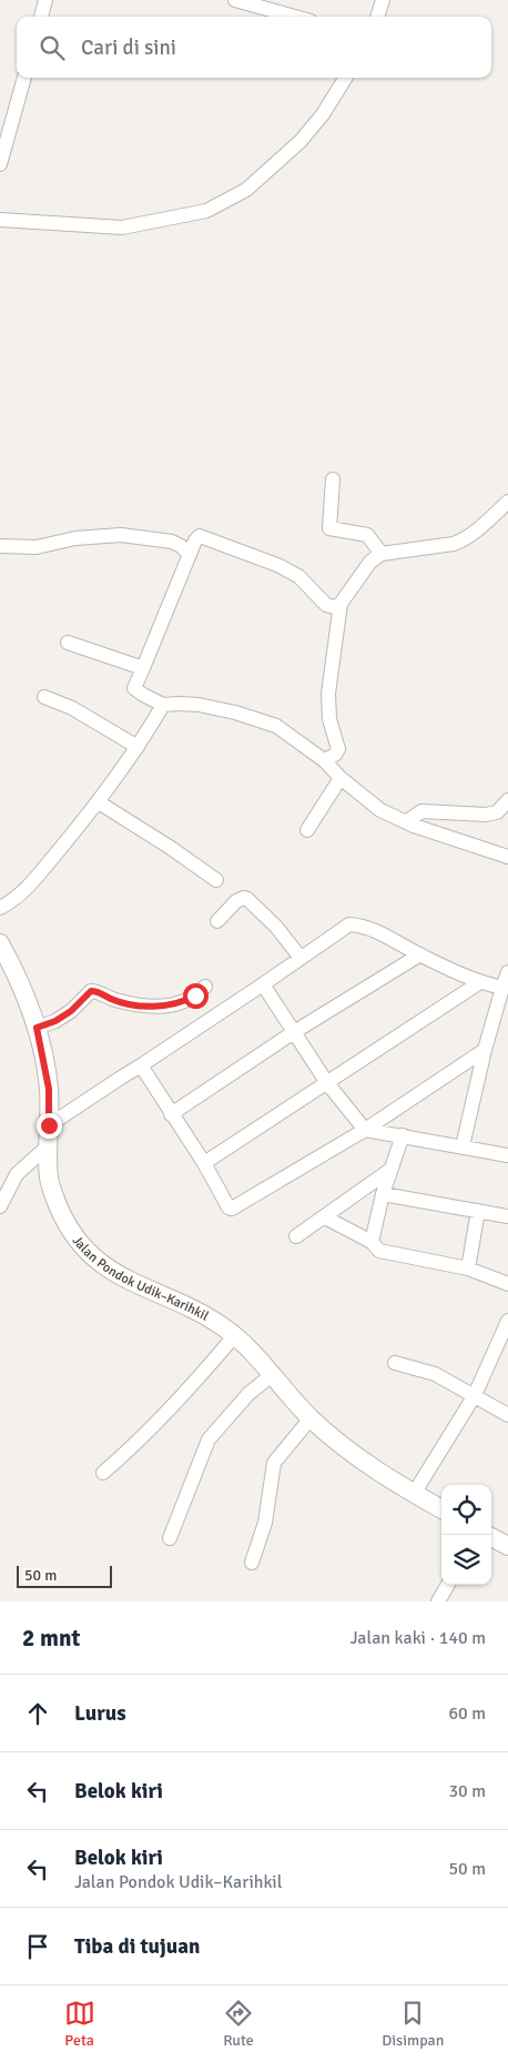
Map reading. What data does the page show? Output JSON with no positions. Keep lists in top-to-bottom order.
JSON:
{
  "streets": {
    "street": ["Jalan Pondok Udik–Karihkil"]
  },
  "scale_bar": "50 m",
  "page": {
    "search": "Cari di sini",
    "scale": "50 m",
    "heading": ["2 mnt", "Jalan kaki · 140 m"],
    "list": [
      ["Lurus", "60 m"],
      ["Belok kiri", "30 m"],
      ["Belok kiri", "Jalan Pondok Udik–Karihkil", "50 m"],
      "Tiba di tujuan"
    ],
    "nav": ["Peta", "Rute", "Disimpan"]
  }
}
